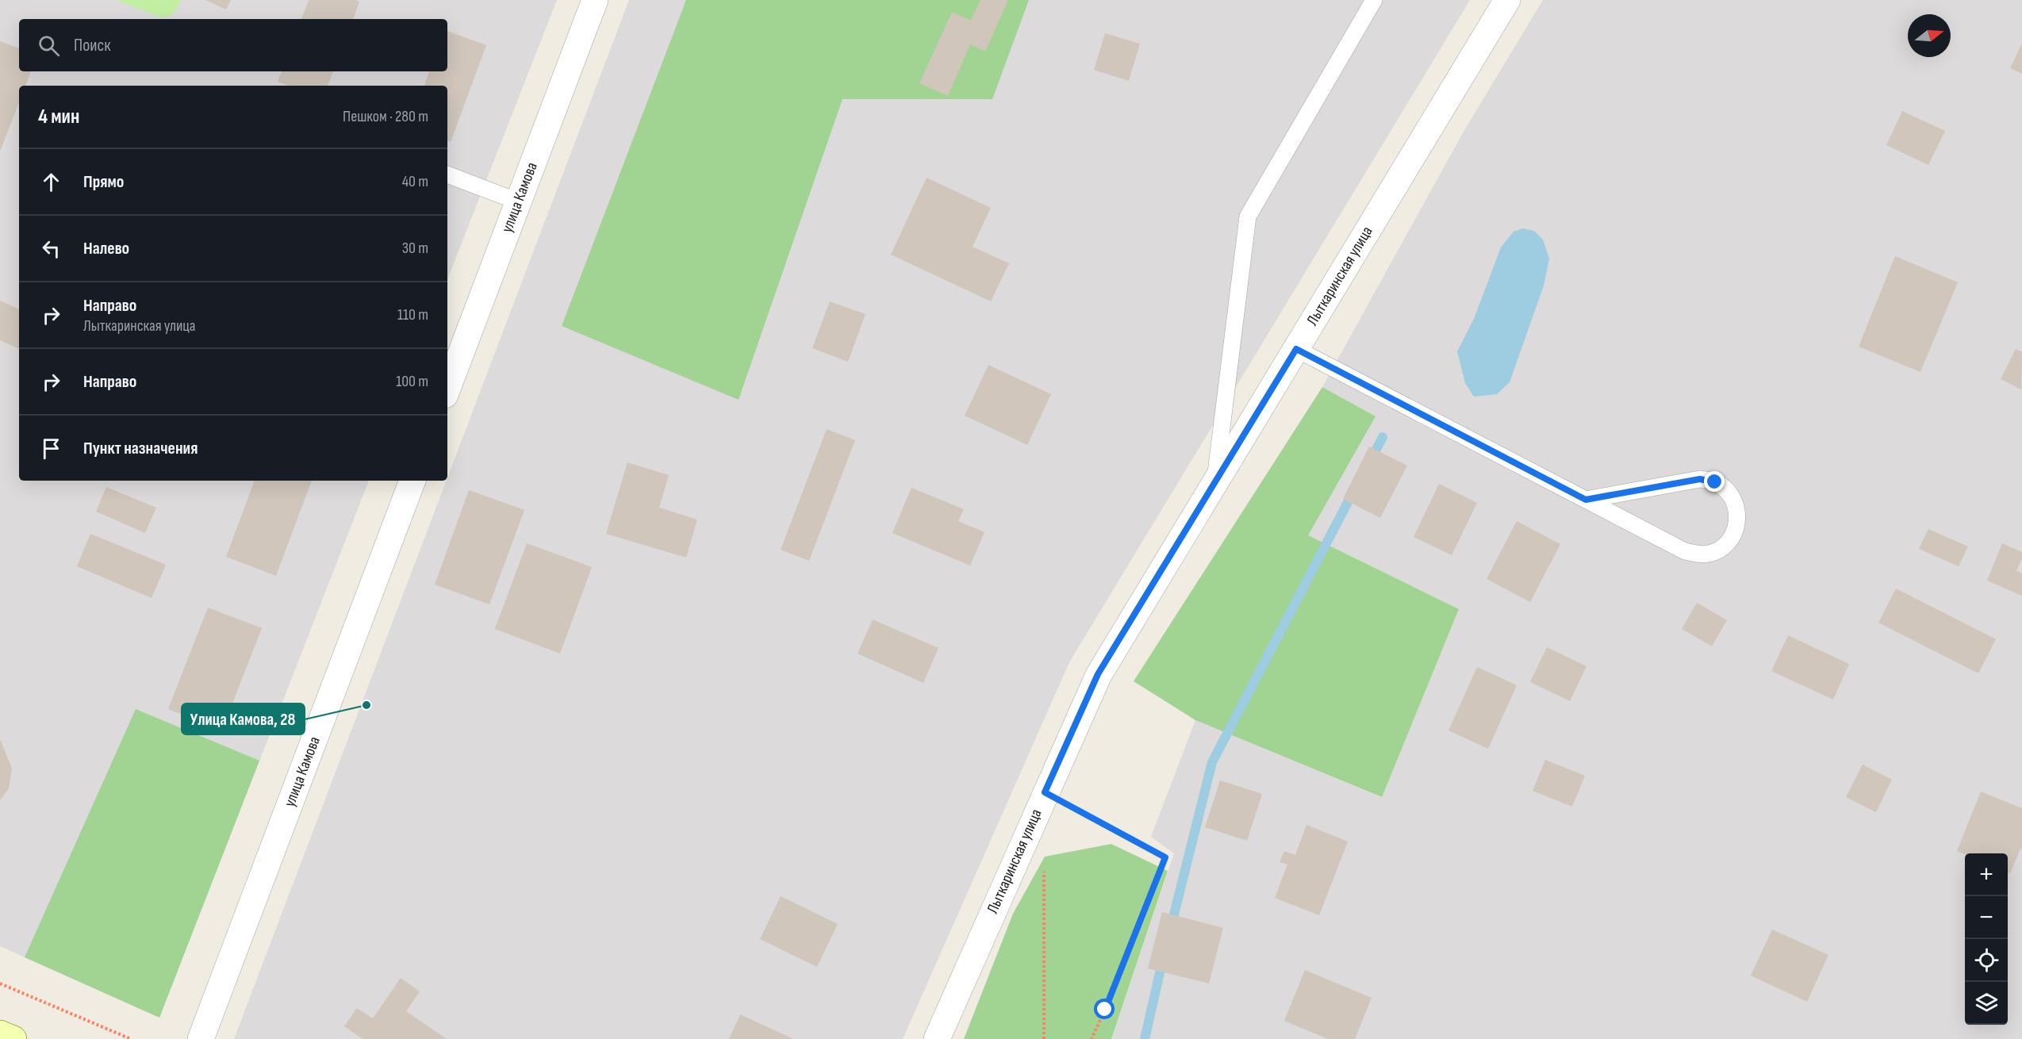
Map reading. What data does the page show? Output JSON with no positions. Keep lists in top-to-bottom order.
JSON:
{
  "streets": {
    "street": ["улица Камова", "Лыткаринская улица"]
  },
  "places": ["Улица Камова, 28"],
  "north": "right",
  "page": {
    "search": "Поиск",
    "heading": ["4 мин", "Пешком · 280 m"],
    "list": [
      ["Прямо", "40 m"],
      ["Налево", "30 m"],
      ["Направо", "Лыткаринская улица", "110 m"],
      ["Направо", "100 m"],
      "Пункт назначения"
    ],
    "map_buttons": ["+", "−"]
  }
}
